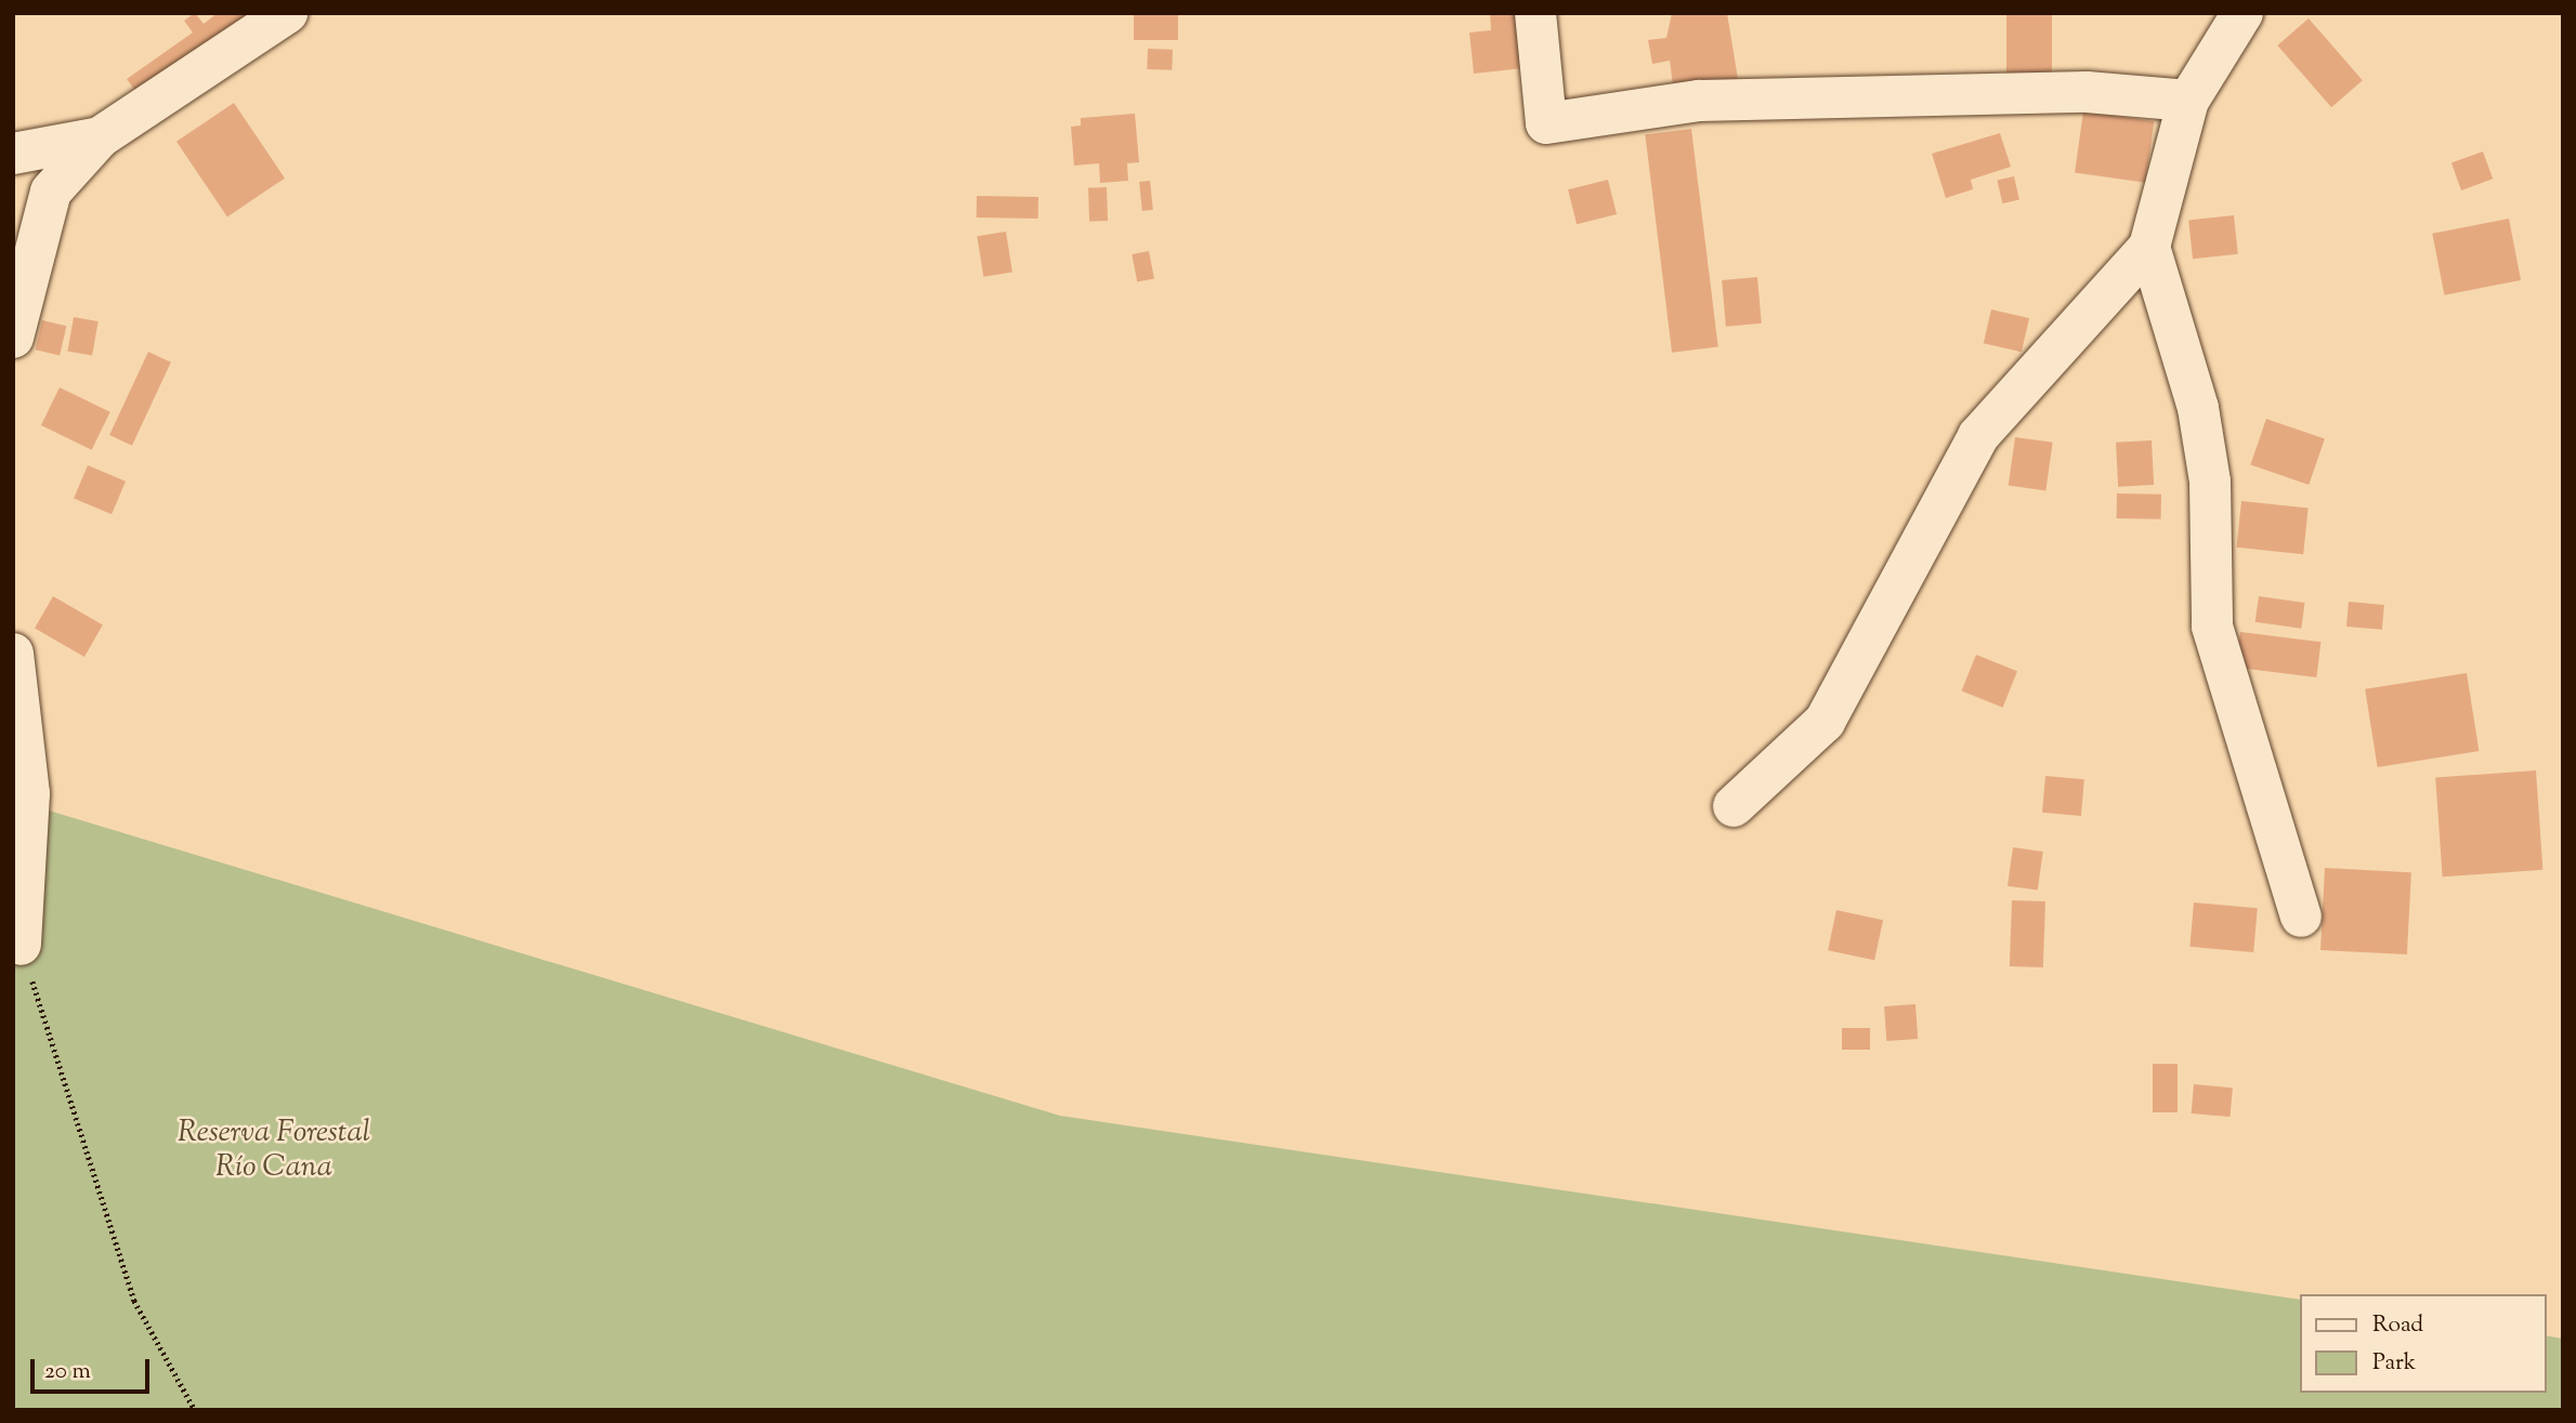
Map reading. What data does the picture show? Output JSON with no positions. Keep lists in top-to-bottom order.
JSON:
{
  "parks": ["Reserva Forestal Río Cana"],
  "legend": ["Road", "Park"],
  "scale_bar": "20 m"
}
